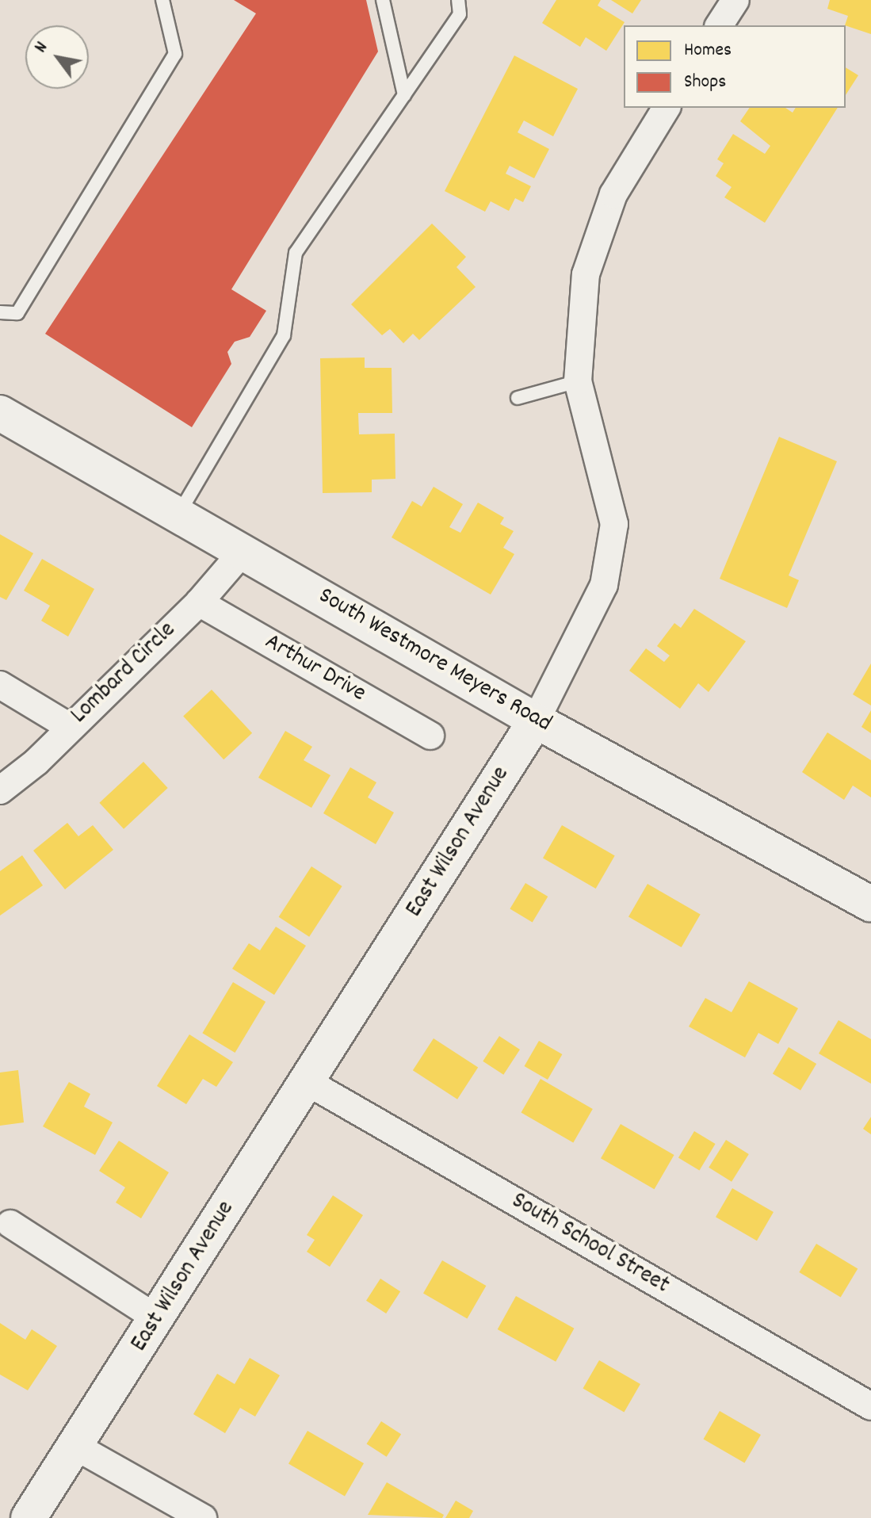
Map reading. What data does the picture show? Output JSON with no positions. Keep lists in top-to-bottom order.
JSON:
{
  "streets": {
    "street": [
      "South Westmore Meyers Road",
      "Arthur Drive",
      "Lombard Circle",
      "East Wilson Avenue",
      "South School Street"
    ]
  },
  "crossings": [
    ["South Westmore Meyers Road", "Lombard Circle"],
    ["South Westmore Meyers Road", "East Wilson Avenue"],
    ["Arthur Drive", "Lombard Circle"],
    ["East Wilson Avenue", "South School Street"]
  ],
  "legend": ["Homes", "Shops"],
  "north": "top left"
}
